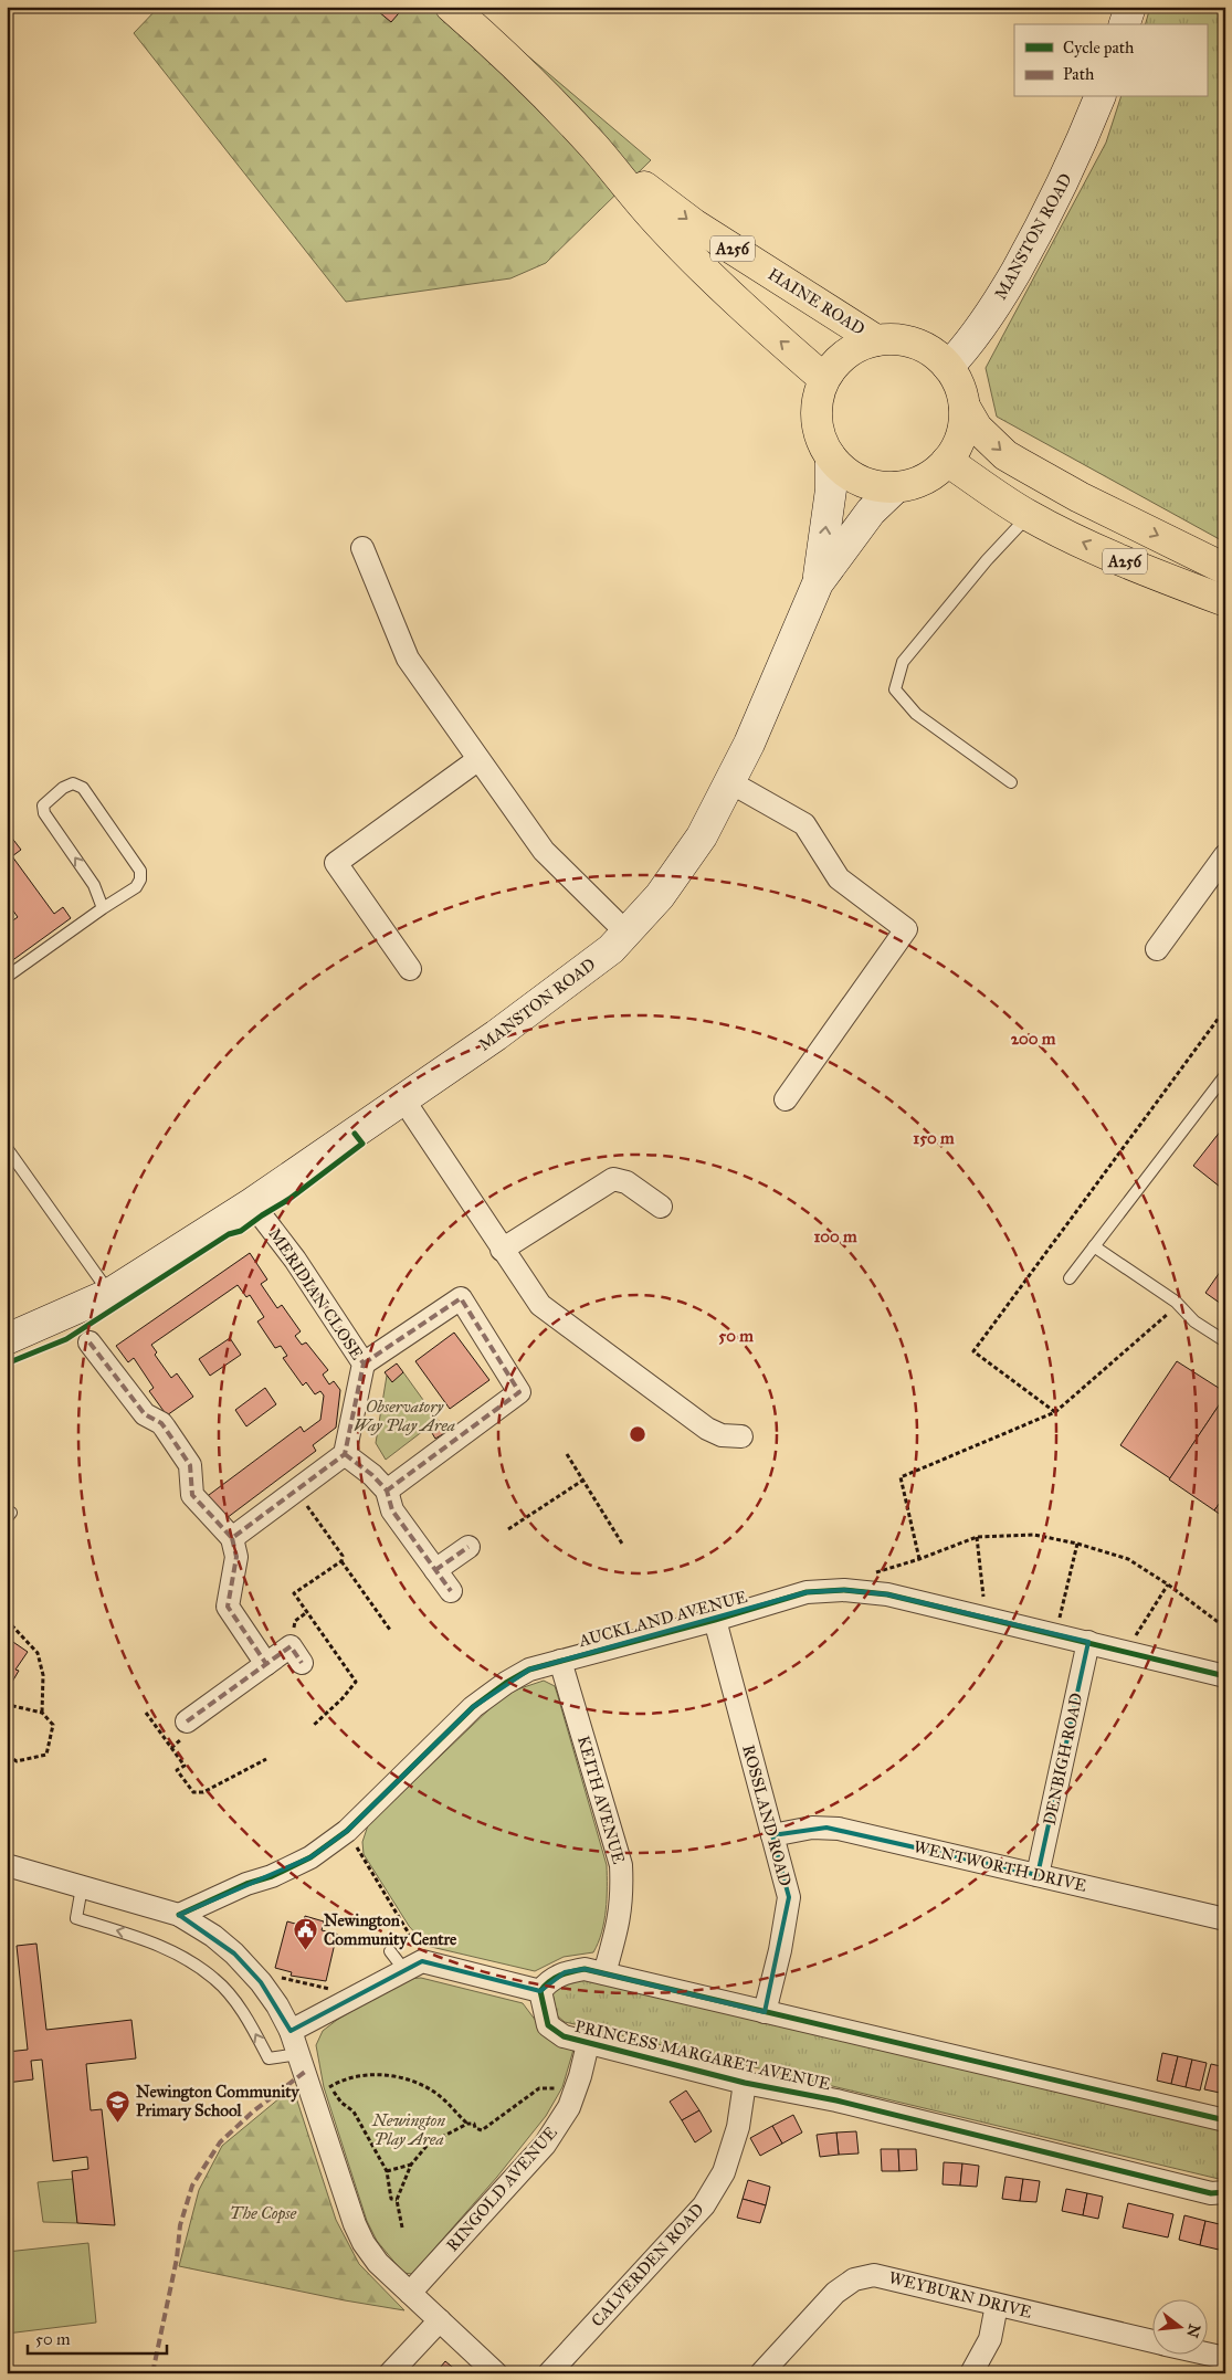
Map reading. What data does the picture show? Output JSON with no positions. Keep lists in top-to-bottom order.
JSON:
{
  "streets": {
    "main road": ["MANSTON ROAD", "A256", "HAINE ROAD"],
    "street": [
      "MERIDIAN CLOSE",
      "AUCKLAND AVENUE",
      "DENBIGH ROAD",
      "KEITH AVENUE",
      "ROSSLAND ROAD",
      "WENTWORTH DRIVE",
      "PRINCESS MARGARET AVENUE",
      "RINGOLD AVENUE",
      "CALVERDEN ROAD",
      "WEYBURN DRIVE"
    ]
  },
  "crossings": [
    ["MANSTON ROAD", "A256"],
    ["MANSTON ROAD", "HAINE ROAD"],
    ["MANSTON ROAD", "MERIDIAN CLOSE"],
    ["A256", "HAINE ROAD"],
    ["AUCKLAND AVENUE", "DENBIGH ROAD"],
    ["AUCKLAND AVENUE", "KEITH AVENUE"],
    ["AUCKLAND AVENUE", "ROSSLAND ROAD"],
    ["DENBIGH ROAD", "WENTWORTH DRIVE"],
    ["ROSSLAND ROAD", "WENTWORTH DRIVE"],
    ["PRINCESS MARGARET AVENUE", "RINGOLD AVENUE"],
    ["PRINCESS MARGARET AVENUE", "CALVERDEN ROAD"]
  ],
  "parks": ["Observatory Way Play Area", "Newington Play Area", "The Copse"],
  "places": {
    "public building": ["Newington Community Centre"],
    "school or university": ["Newington Community Primary School"]
  },
  "legend": ["Cycle path", "Path"],
  "scale_bar": "50 m",
  "north": "right",
  "rings": [
    "200 m",
    "150 m",
    "100 m",
    "50 m"
  ]
}
